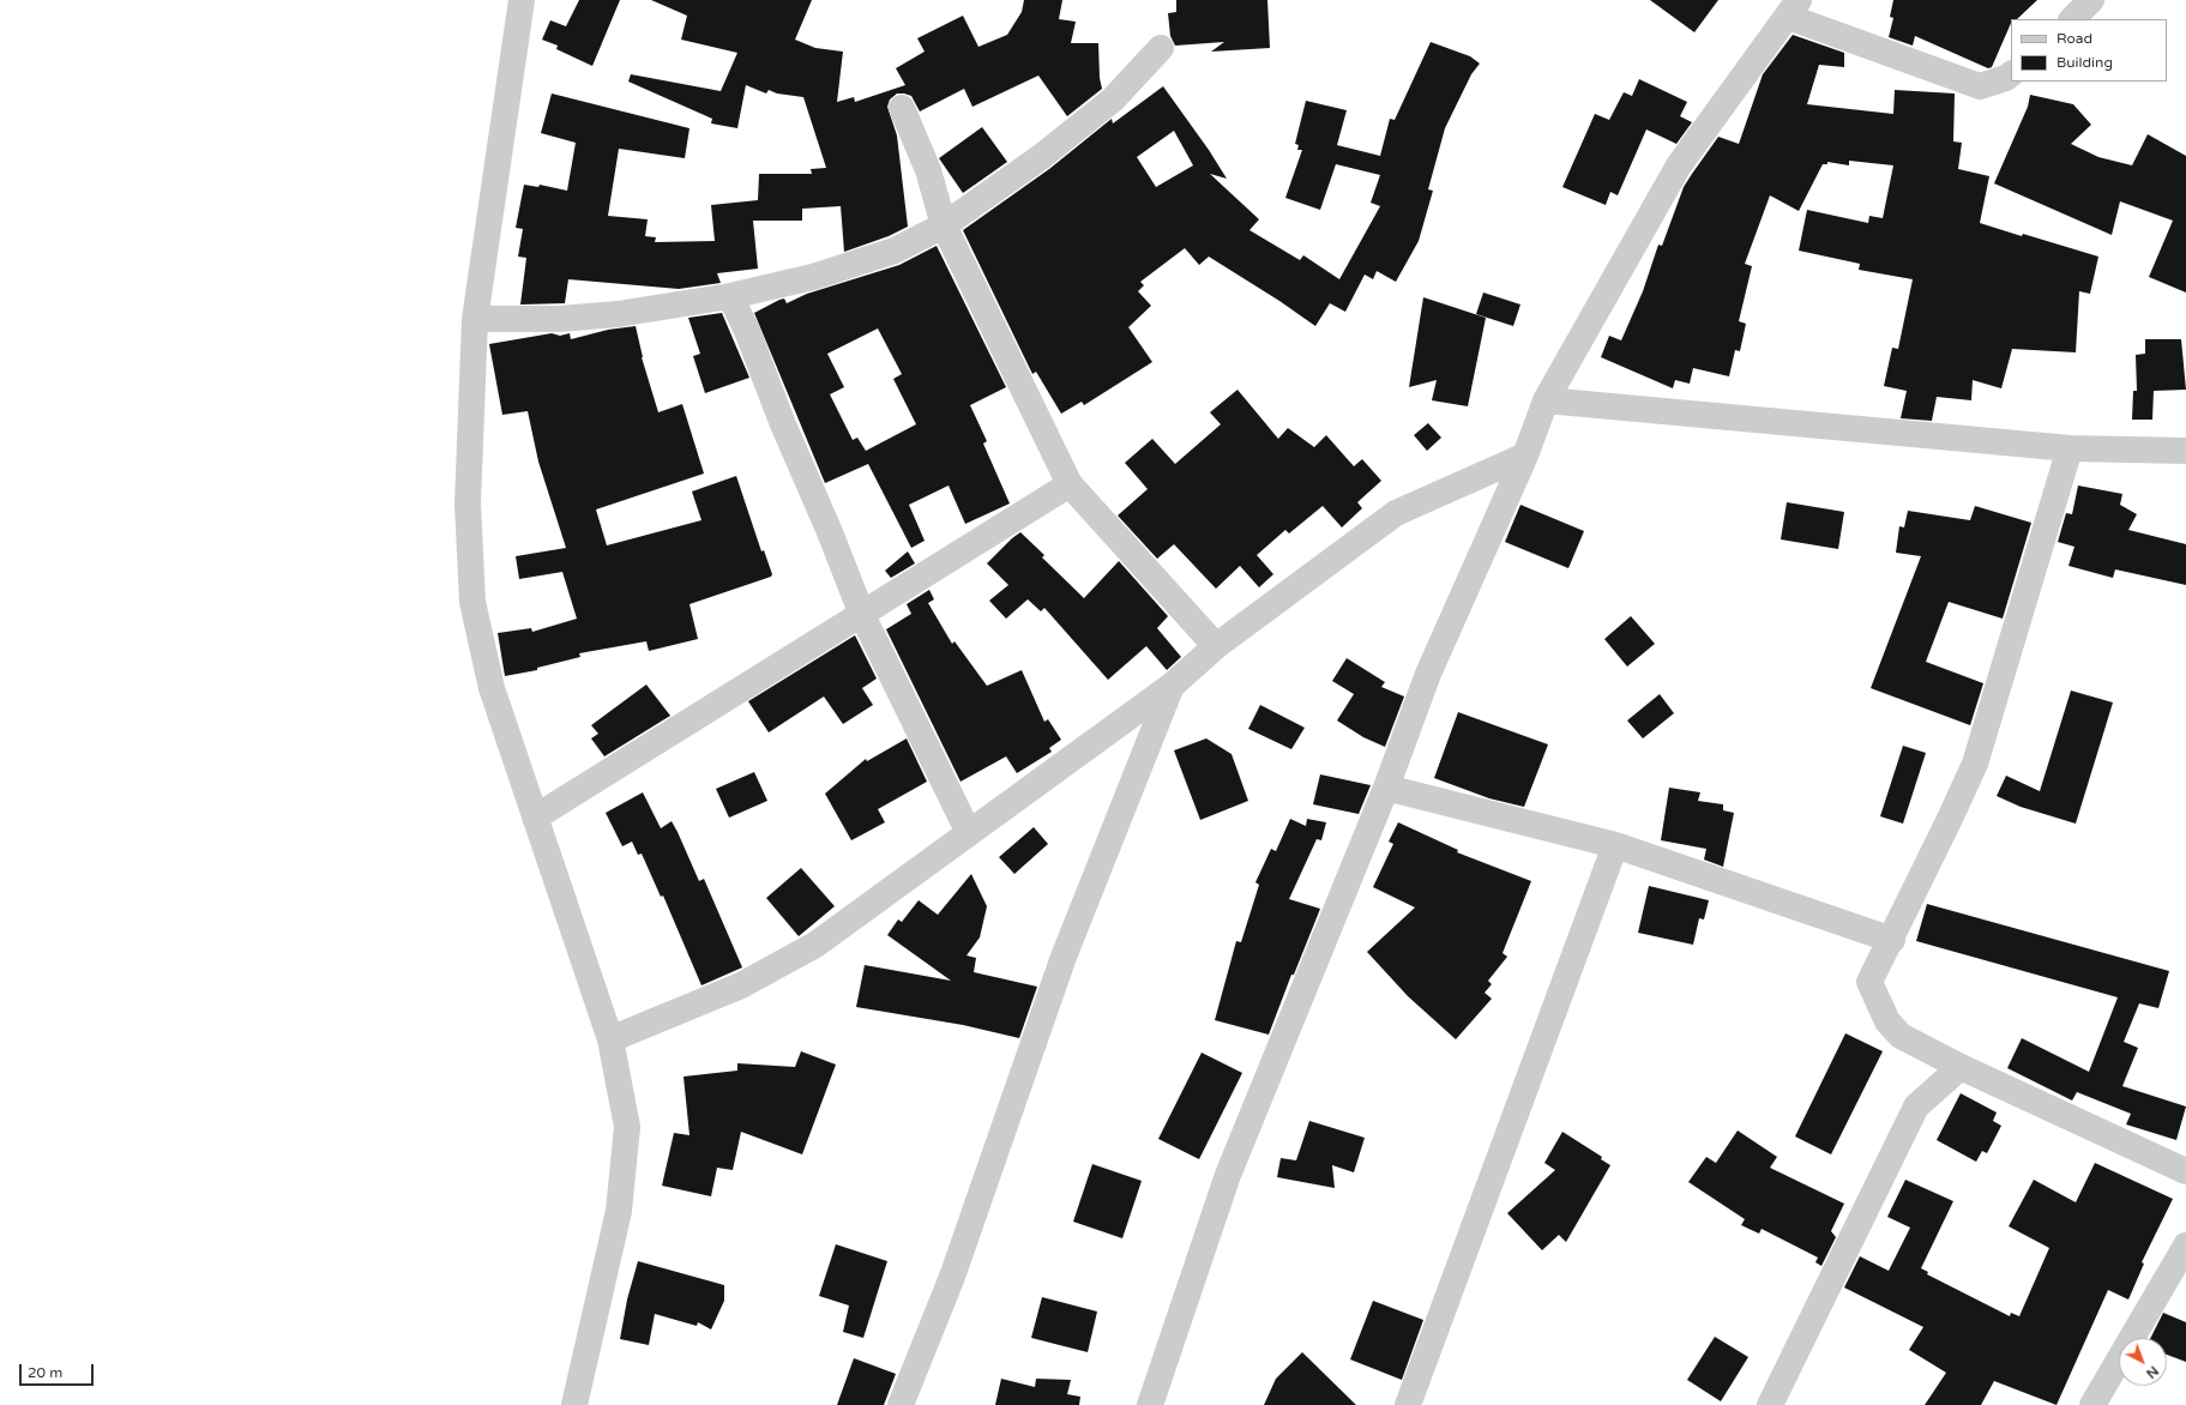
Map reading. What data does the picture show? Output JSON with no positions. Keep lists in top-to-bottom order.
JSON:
{
  "legend": ["Road", "Building"],
  "scale_bar": "20 m",
  "north": "bottom right"
}
